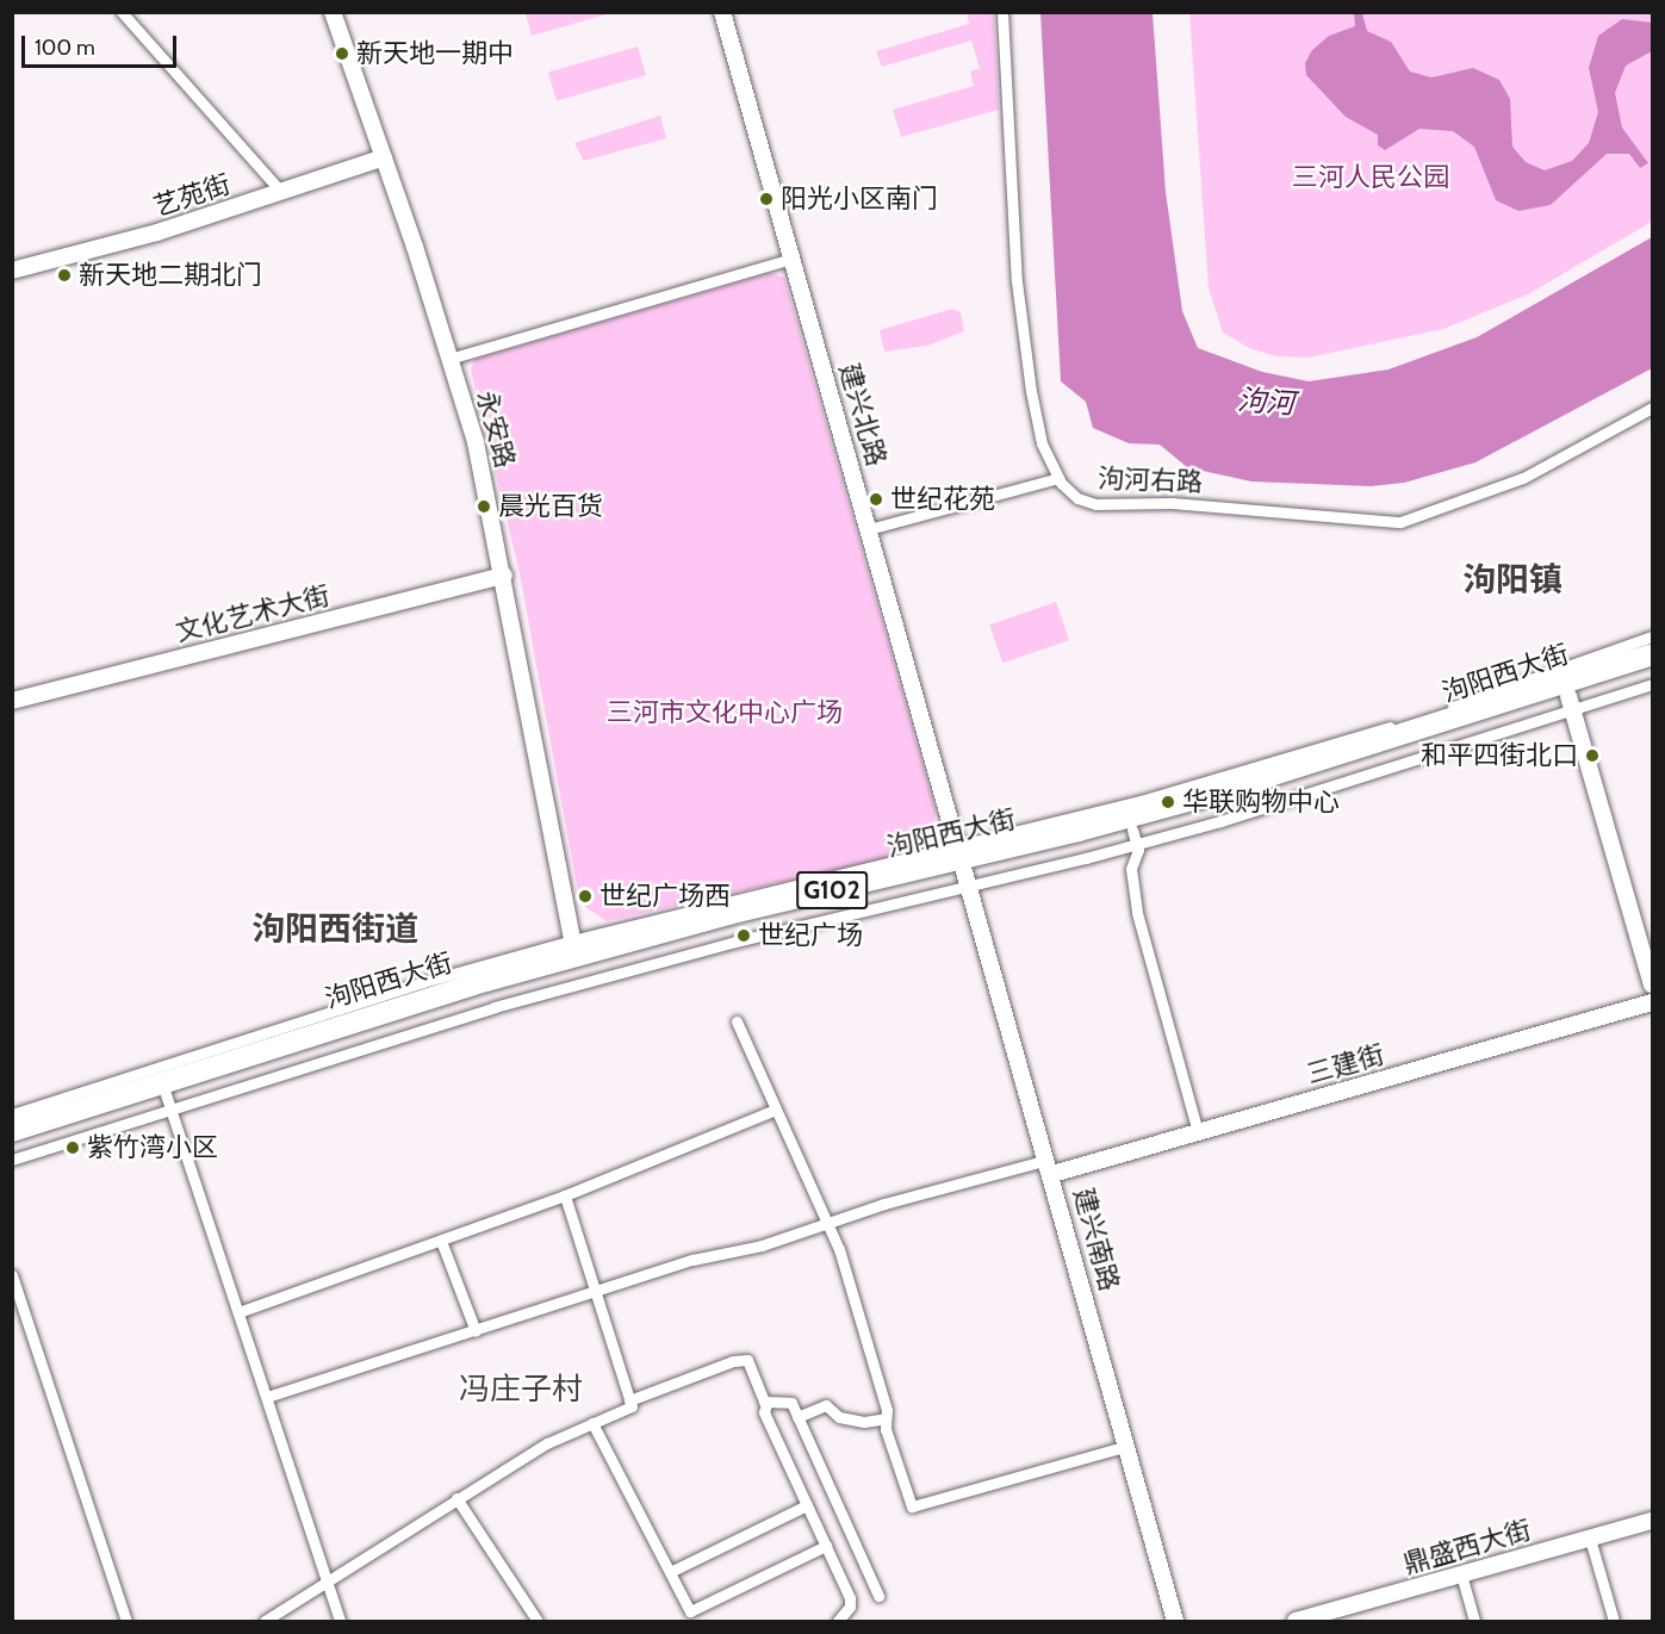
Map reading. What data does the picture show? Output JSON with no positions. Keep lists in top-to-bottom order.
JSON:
{
  "streets": {
    "highway": ["泃阳西大街", "G102"],
    "street": [
      "艺苑街",
      "建兴北路",
      "永安路",
      "泃河右路",
      "文化艺术大街",
      "三建街",
      "建兴南路",
      "鼎盛西大街"
    ]
  },
  "crossings": [
    ["艺苑街", "永安路"],
    ["建兴北路", "泃阳西大街"],
    ["建兴北路", "建兴南路"],
    ["永安路", "文化艺术大街"],
    ["永安路", "泃阳西大街"],
    ["泃阳西大街", "建兴南路"],
    ["三建街", "建兴南路"]
  ],
  "districts": ["泃阳镇", "泃阳西街道", "冯庄子村"],
  "water": ["泃河"],
  "parks": ["三河人民公园", "三河市文化中心广场"],
  "places": [
    "新天地一期中",
    "阳光小区南门",
    "新天地二期北门",
    "世纪花苑",
    "晨光百货",
    "和平四街北口",
    "华联购物中心",
    "世纪广场西",
    "世纪广场",
    "紫竹湾小区"
  ],
  "scale_bar": "100 m"
}
